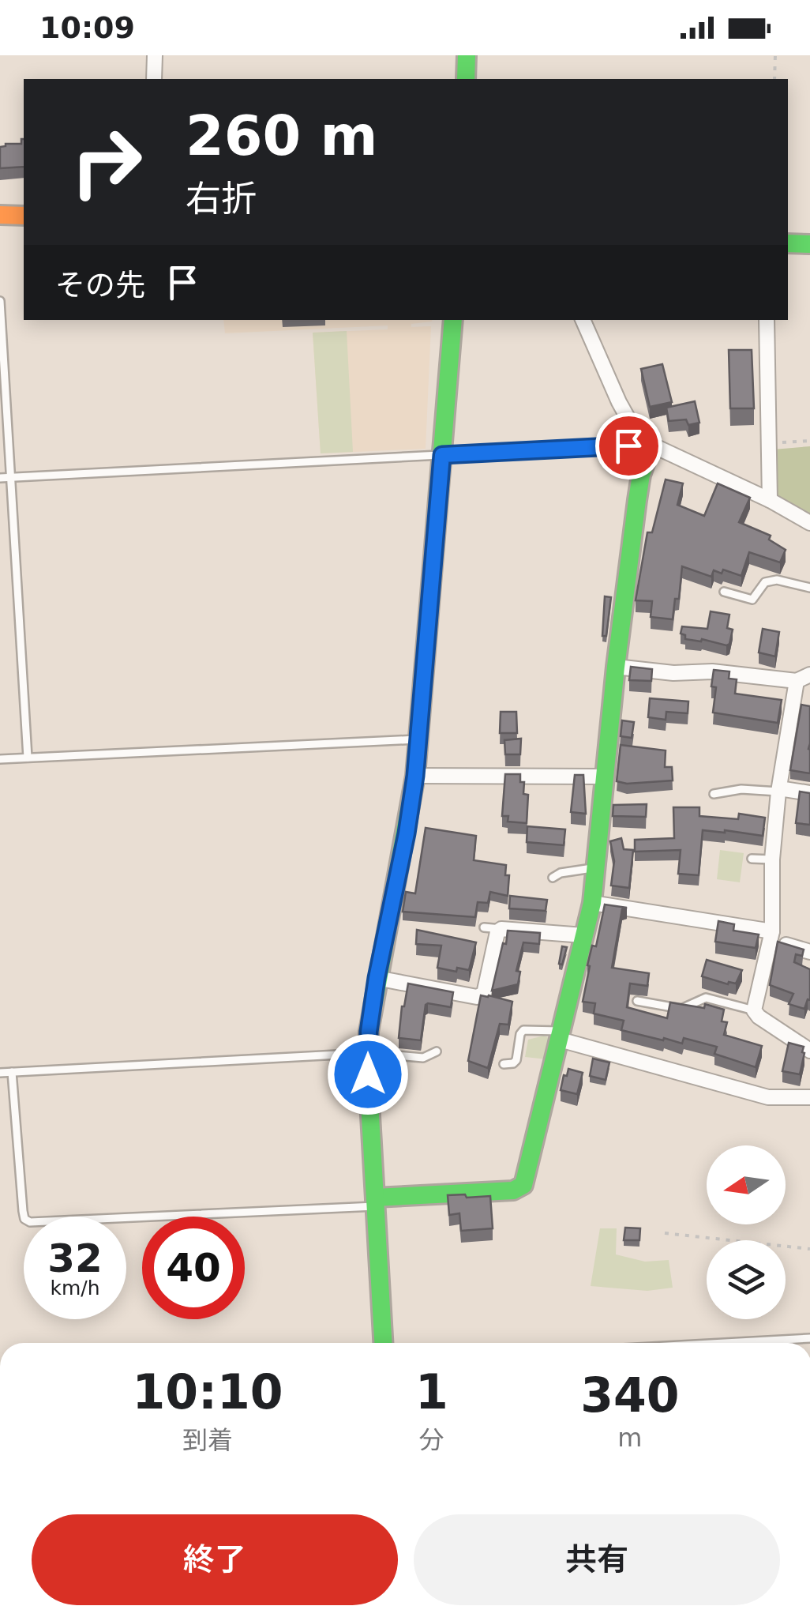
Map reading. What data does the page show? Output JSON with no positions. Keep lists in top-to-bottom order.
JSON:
{
  "north": "left",
  "page": {
    "status": "10:09",
    "turn": ["260 m", "右折"],
    "then": "その先",
    "speed": "32 km/h",
    "limit": "40",
    "eta": [
      "10:10",
      "到着",
      "1",
      "分",
      "340",
      "m"
    ],
    "buttons": ["終了", "共有"]
  }
}
